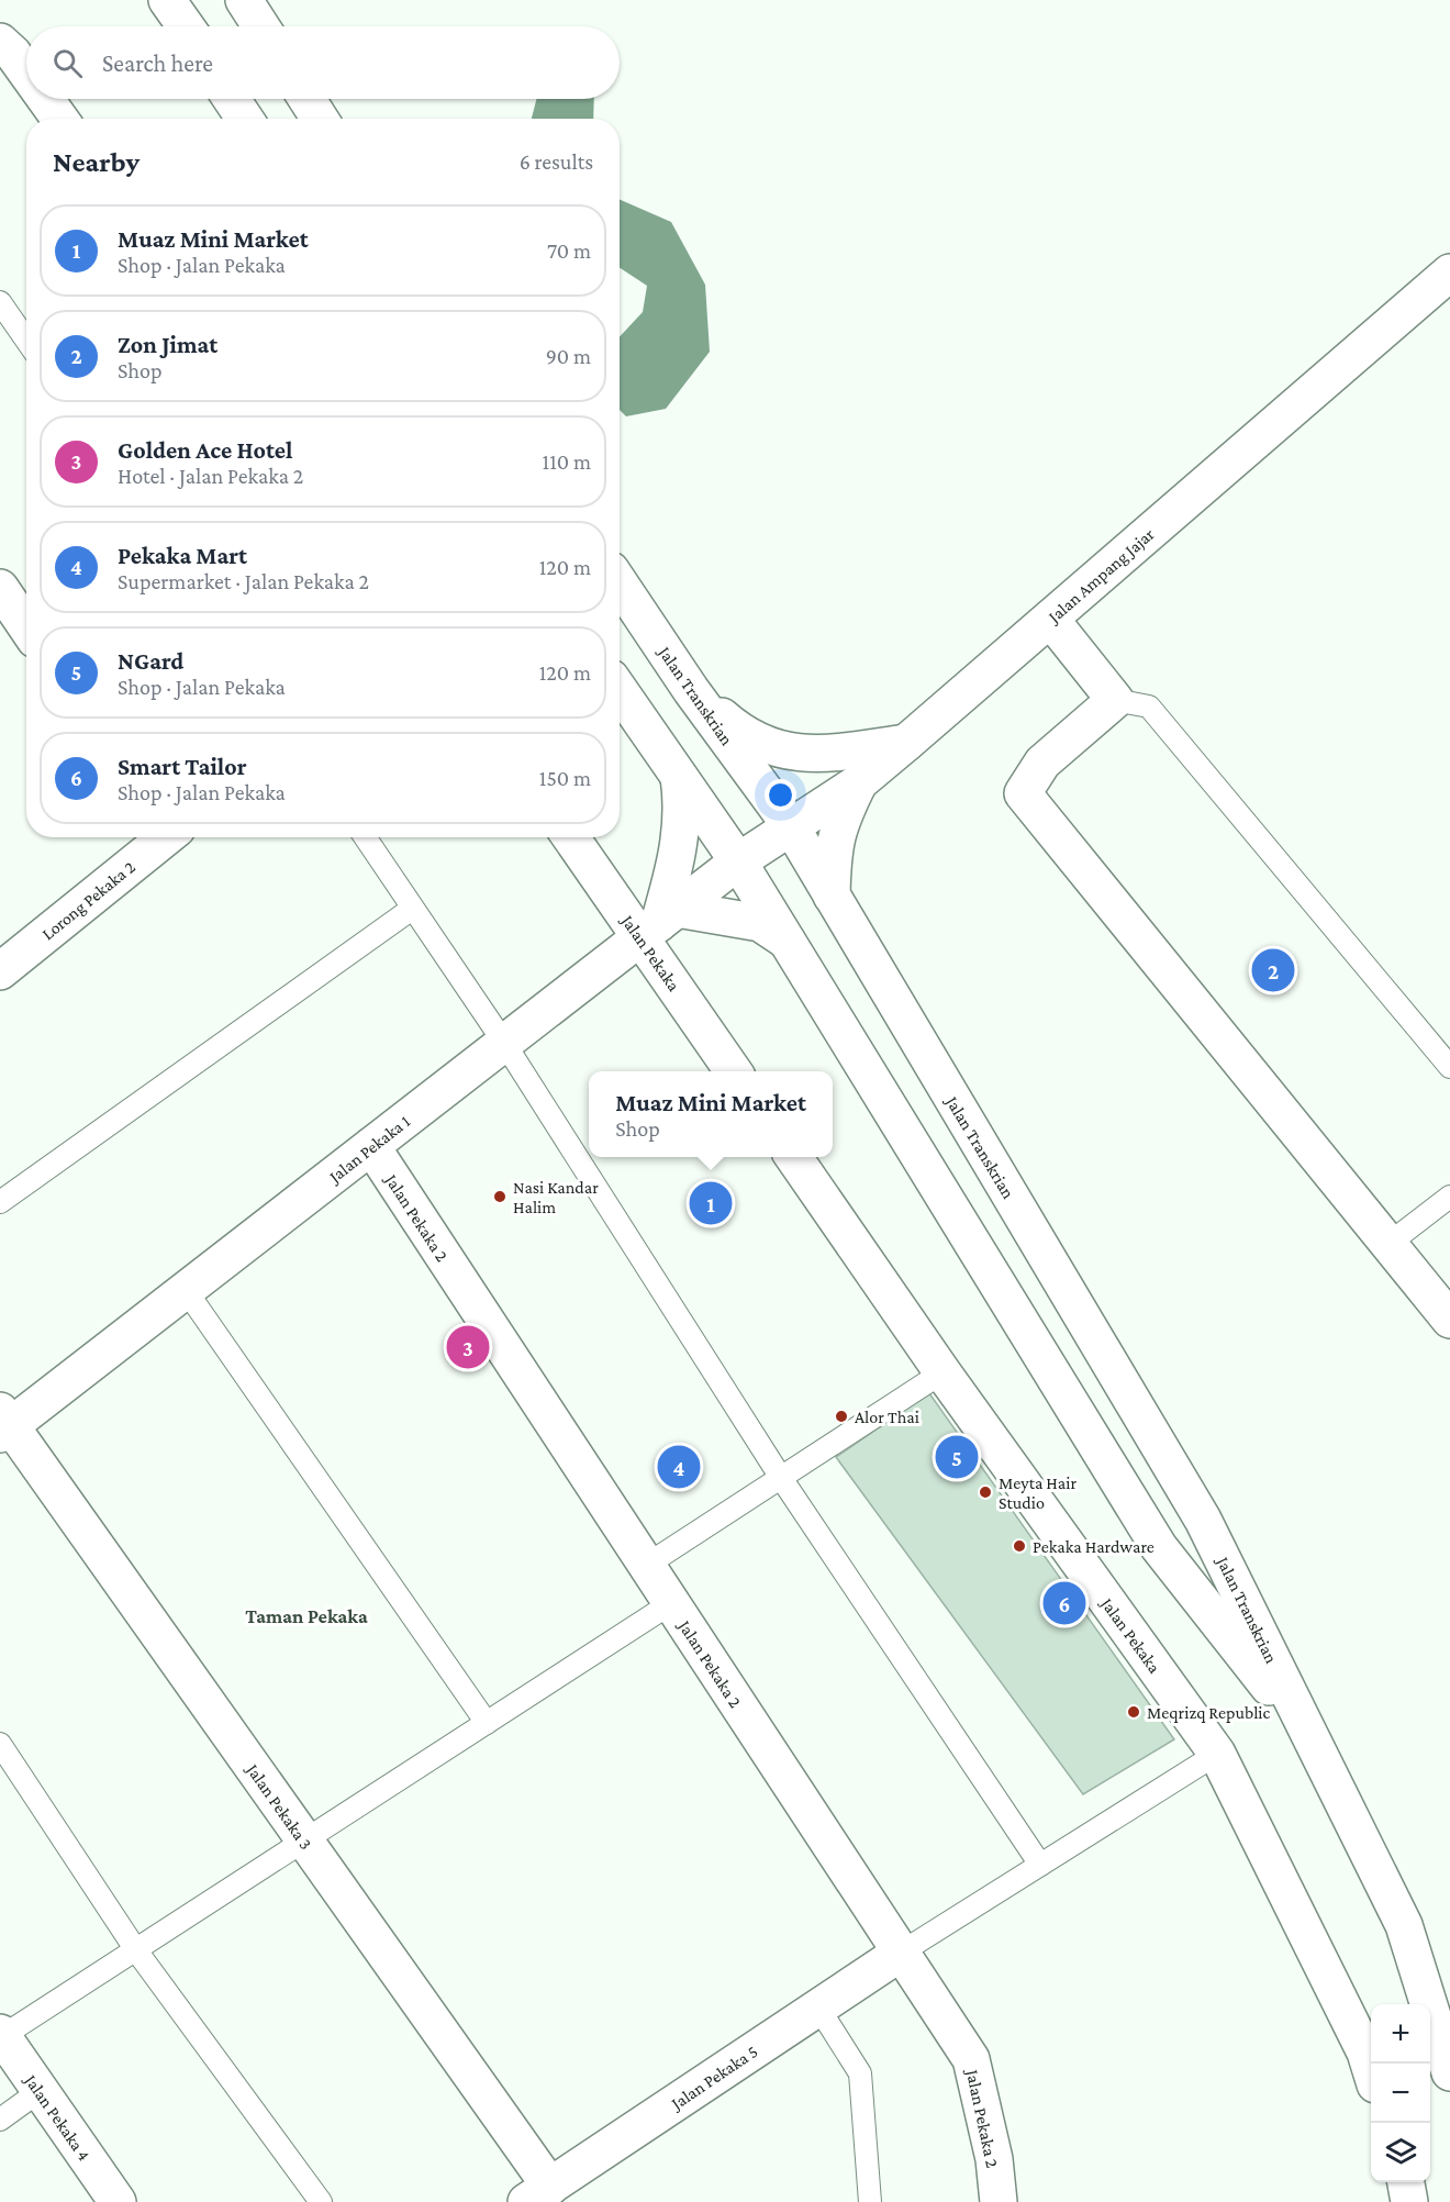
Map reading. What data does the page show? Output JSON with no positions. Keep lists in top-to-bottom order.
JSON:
{
  "streets": {
    "street": [
      "Jalan Ampang Jajar",
      "Jalan Transkrian",
      "Lorong Pekaka 2",
      "Jalan Pekaka",
      "Jalan Pekaka 1",
      "Jalan Pekaka 2",
      "Jalan Pekaka 3",
      "Jalan Pekaka 5",
      "Jalan Pekaka 4"
    ]
  },
  "crossings": [
    ["Jalan Ampang Jajar", "Jalan Transkrian"],
    ["Jalan Ampang Jajar", "Jalan Pekaka 1"],
    ["Jalan Transkrian", "Jalan Pekaka 1"],
    ["Jalan Pekaka", "Jalan Pekaka 1"],
    ["Jalan Pekaka 1", "Jalan Pekaka 2"],
    ["Jalan Pekaka 1", "Jalan Pekaka 3"],
    ["Jalan Pekaka 2", "Jalan Pekaka 5"],
    ["Jalan Pekaka 3", "Jalan Pekaka 5"]
  ],
  "districts": ["Taman Pekaka"],
  "places": [
    "Nasi Kandar Halim",
    "Alor Thai",
    "Meyta Hair Studio",
    "Pekaka Hardware",
    "Meqrizq Republic"
  ],
  "page": {
    "search": "Search here",
    "heading": ["Nearby", "6 results"],
    "list": [
      {
        "mark": "1",
        "name": "Muaz Mini Market",
        "note": "Shop · Jalan Pekaka",
        "value": "70 m"
      },
      {
        "mark": "2",
        "name": "Zon Jimat",
        "note": "Shop",
        "value": "90 m"
      },
      {
        "mark": "3",
        "name": "Golden Ace Hotel",
        "note": "Hotel · Jalan Pekaka 2",
        "value": "110 m"
      },
      {
        "mark": "4",
        "name": "Pekaka Mart",
        "note": "Supermarket · Jalan Pekaka 2",
        "value": "120 m"
      },
      {
        "mark": "5",
        "name": "NGard",
        "note": "Shop · Jalan Pekaka",
        "value": "120 m"
      },
      {
        "mark": "6",
        "name": "Smart Tailor",
        "note": "Shop · Jalan Pekaka",
        "value": "150 m"
      }
    ],
    "pins": [
      "2",
      "1",
      "3",
      "5",
      "4",
      "6"
    ],
    "popup": ["Muaz Mini Market", "Shop"],
    "map_buttons": ["+", "−"]
  }
}
